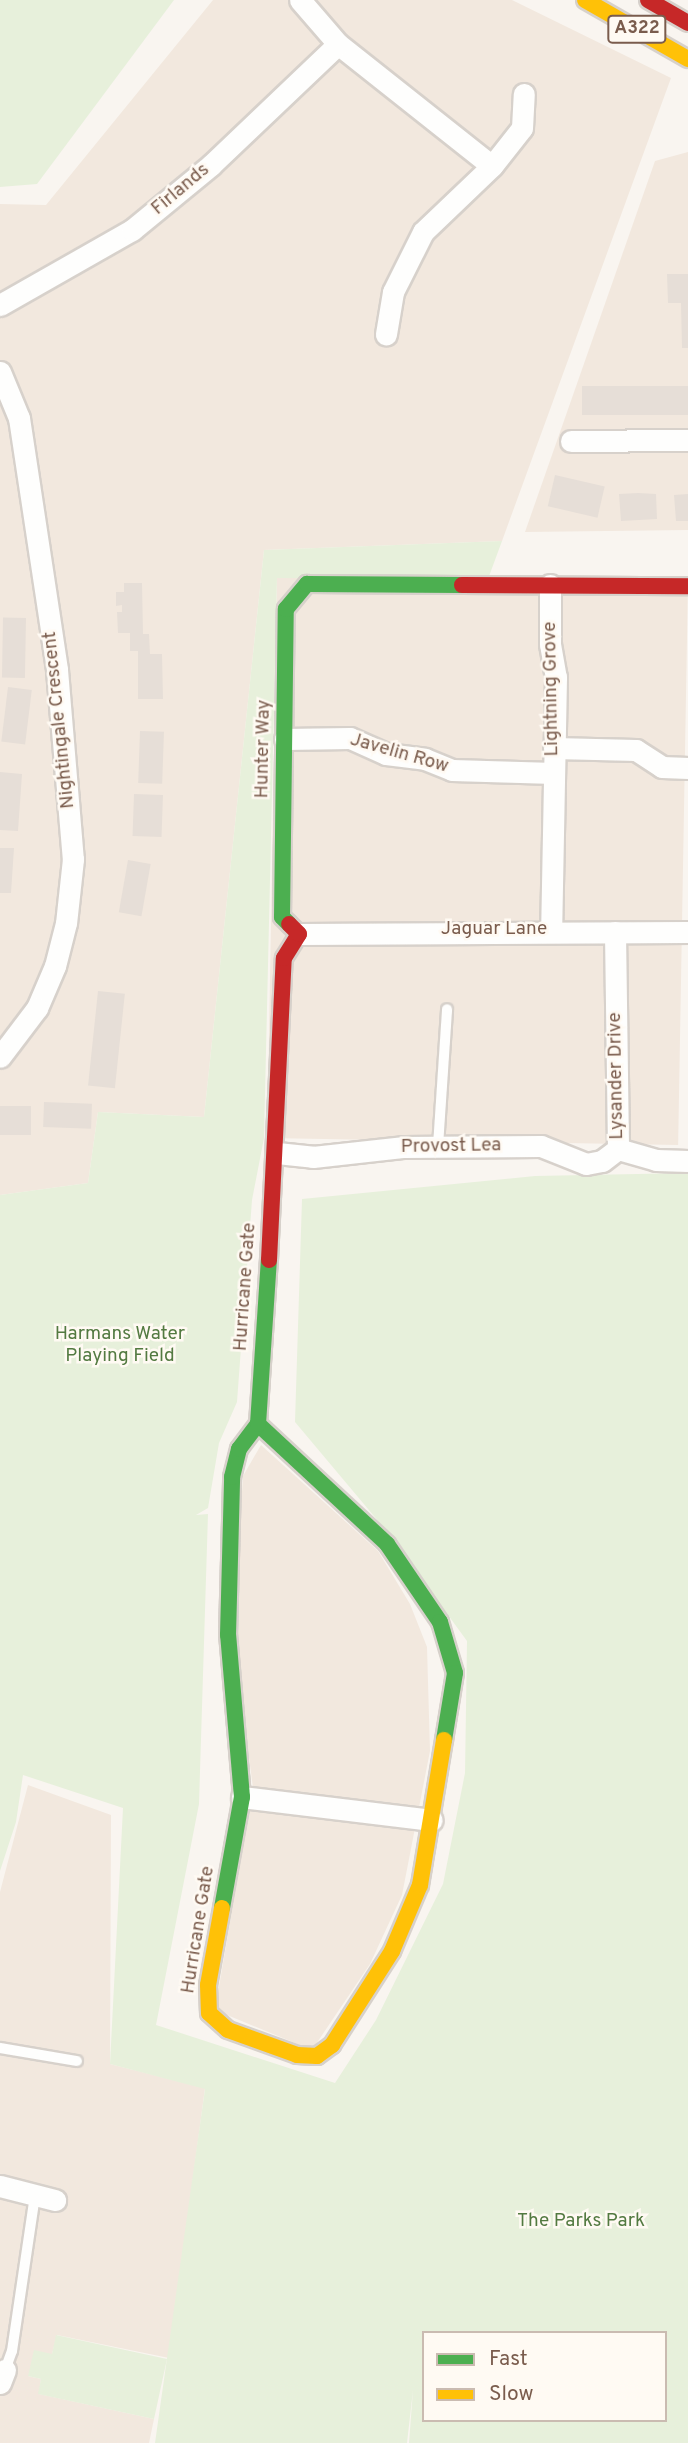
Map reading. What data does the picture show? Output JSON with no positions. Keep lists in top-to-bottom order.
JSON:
{
  "streets": {
    "main road": ["A322", "Hunter Way", "Hurricane Gate"],
    "street": [
      "Firlands",
      "Lightning Grove",
      "Nightingale Crescent",
      "Javelin Row",
      "Jaguar Lane",
      "Lysander Drive",
      "Provost Lea"
    ]
  },
  "crossings": [
    ["Lightning Grove", "Hunter Way"],
    ["Lightning Grove", "Javelin Row"],
    ["Lightning Grove", "Jaguar Lane"],
    ["Hunter Way", "Javelin Row"],
    ["Hunter Way", "Jaguar Lane"],
    ["Jaguar Lane", "Lysander Drive"],
    ["Lysander Drive", "Provost Lea"],
    ["Provost Lea", "Hurricane Gate"]
  ],
  "parks": ["Harmans Water Playing Field", "The Parks Park"],
  "legend": ["Fast", "Slow"]
}
